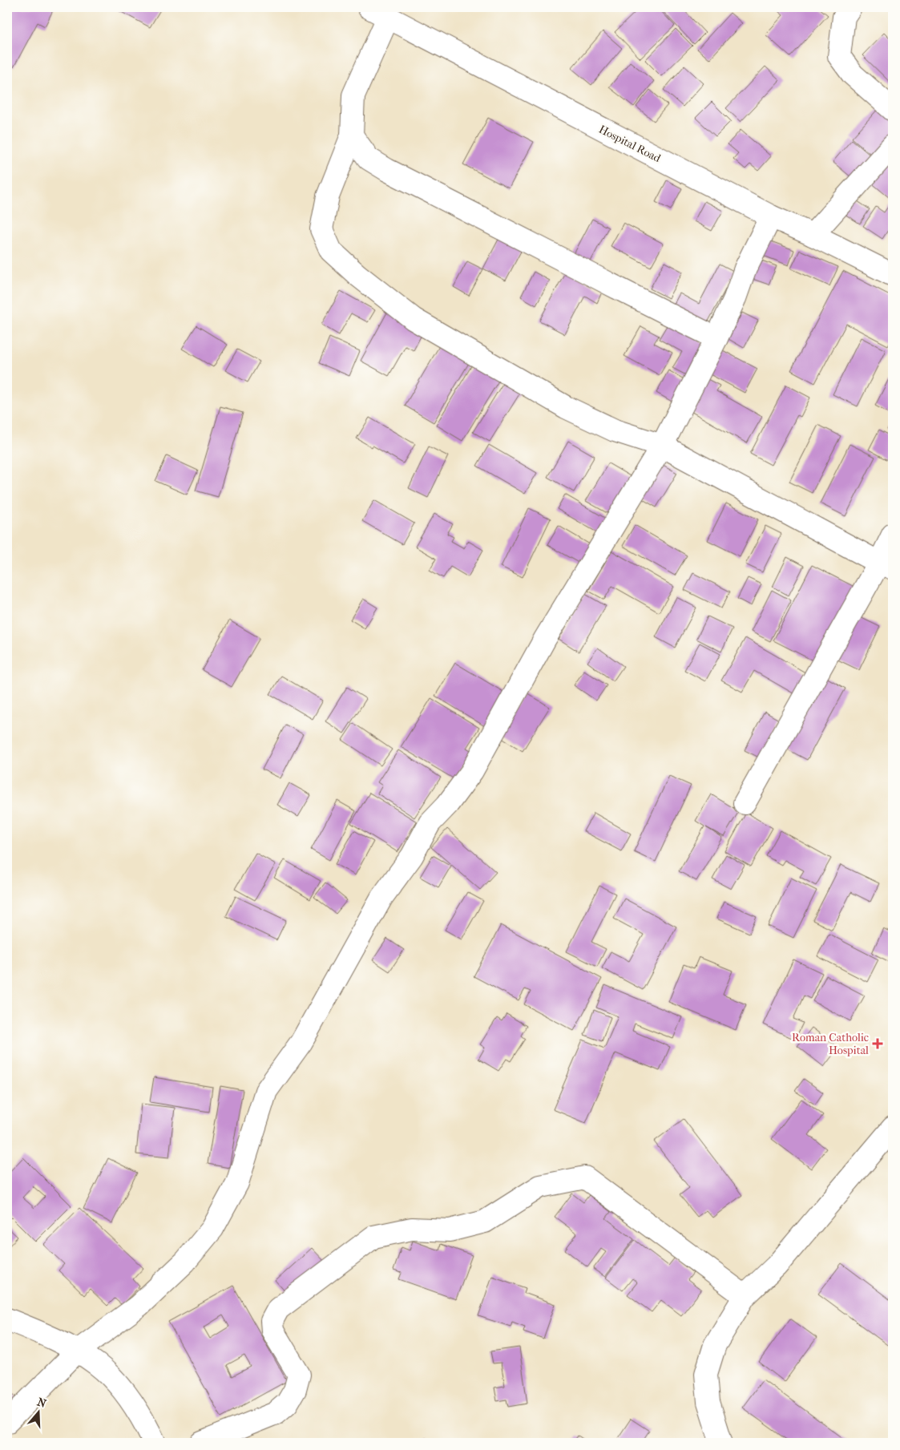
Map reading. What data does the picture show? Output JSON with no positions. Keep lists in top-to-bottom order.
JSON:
{
  "streets": {
    "street": ["Hospital Road"]
  },
  "places": {
    "health": ["Roman Catholic Hospital"]
  },
  "north": "top"
}
